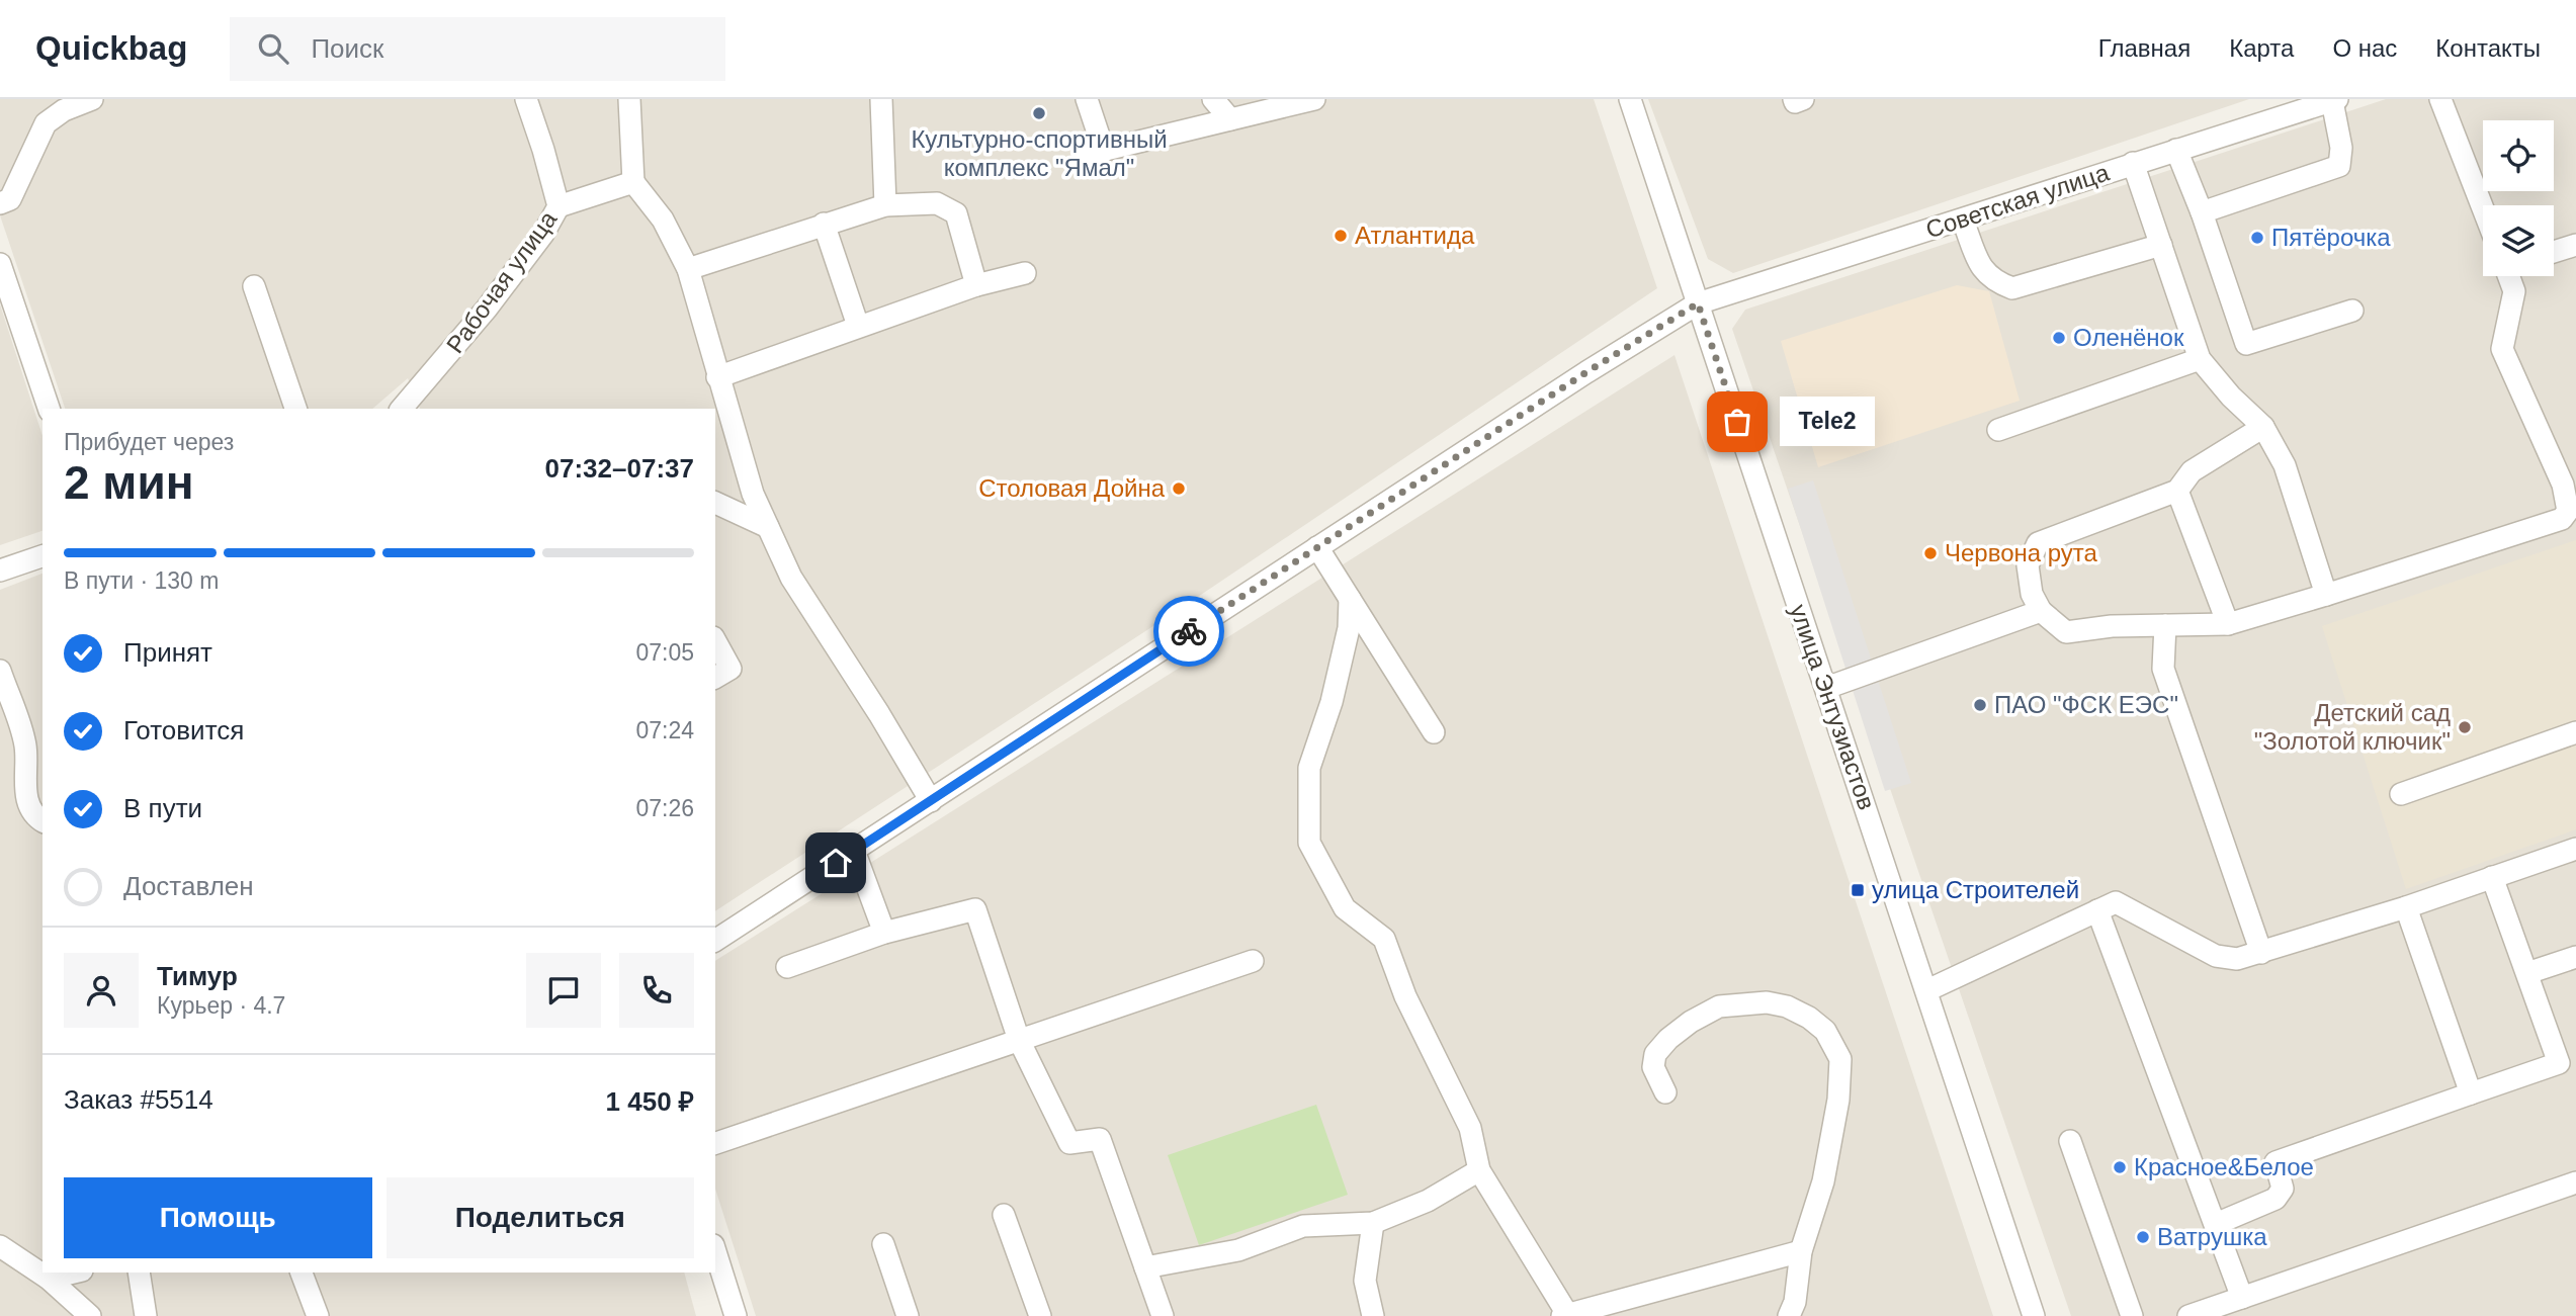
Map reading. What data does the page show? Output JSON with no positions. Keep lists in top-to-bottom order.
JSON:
{
  "streets": {
    "street": ["Советская улица", "Рабочая улица", "улица Энтузиастов"]
  },
  "crossings": [
    ["Советская улица", "улица Энтузиастов"]
  ],
  "places": {
    "other": [
      "Культурно-спортивный комплекс \"Ямал\"",
      "Атлантида",
      "Пятёрочка",
      "Оленёнок",
      "Tele2",
      "Столовая Дойна",
      "Червона рута",
      "ПАО \"ФСК ЕЭС\"",
      "Детский сад \"Золотой ключик\"",
      "Красное&Белое",
      "Ватрушка"
    ],
    "transit": ["улица Строителей"]
  },
  "page": {
    "header": "Quickbag",
    "search": "Поиск",
    "nav": [
      "Главная",
      "Карта",
      "О нас",
      "Контакты"
    ],
    "bubble": "Tele2",
    "heading": ["2 мин", "Прибудет через", "07:32–07:37"],
    "panel": [
      "Тимур",
      "Курьер · 4.7",
      "Заказ #5514",
      "1 450 ₽"
    ],
    "bar": "В пути · 130 m",
    "list": [
      ["Принят", "07:05"],
      ["Готовится", "07:24"],
      ["В пути", "07:26"],
      "Доставлен"
    ],
    "buttons": ["Помощь", "Поделиться"]
  }
}
